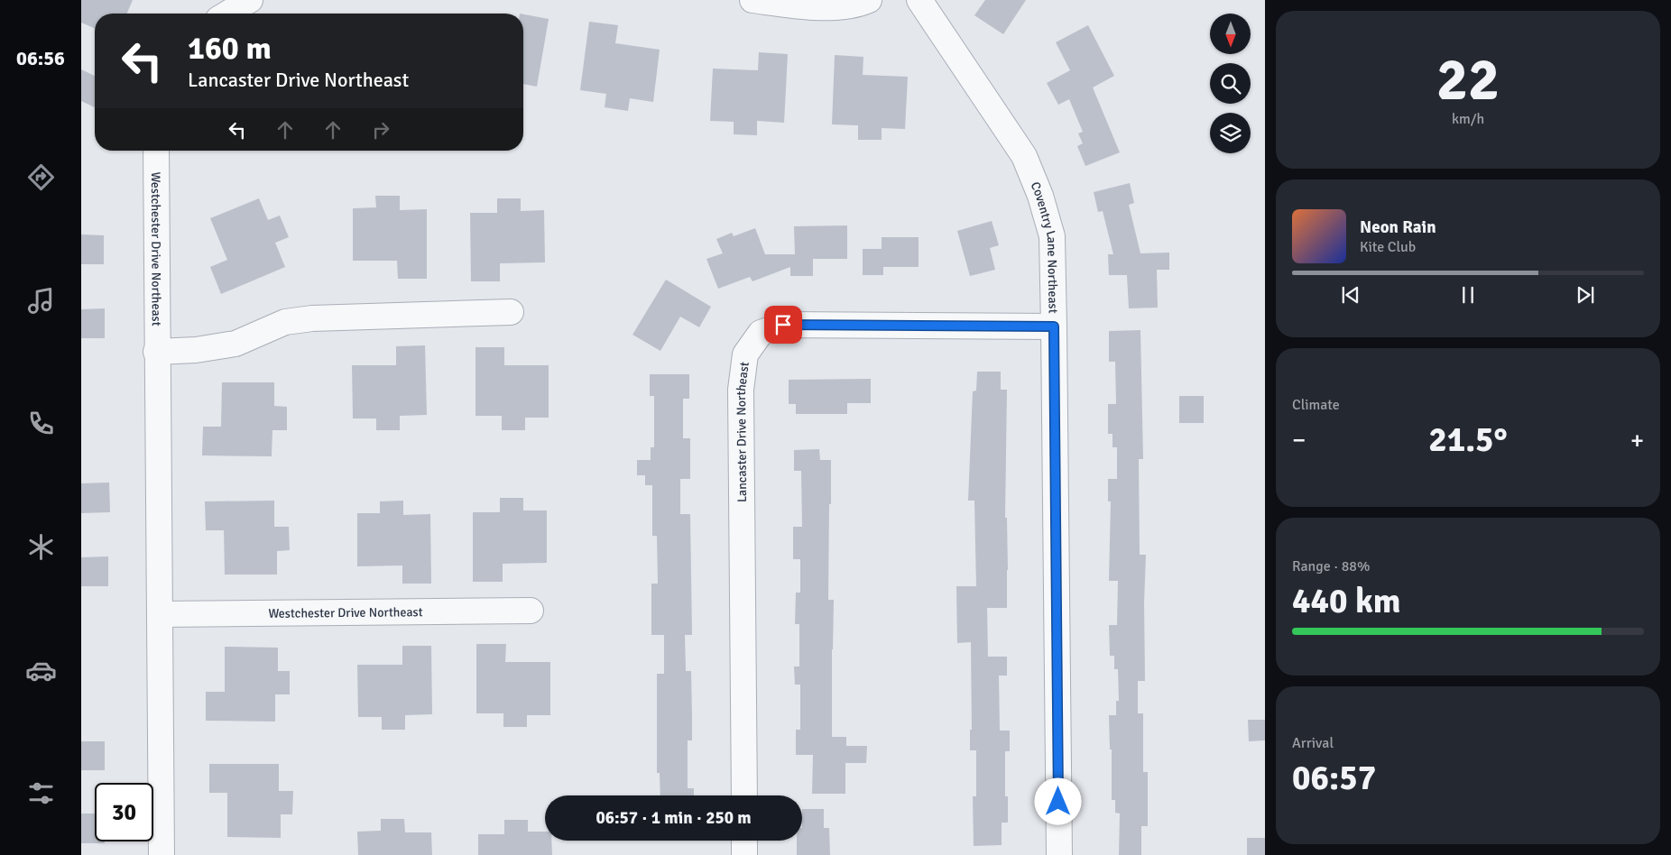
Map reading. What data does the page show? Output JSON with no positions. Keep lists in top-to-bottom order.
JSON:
{
  "streets": {
    "street": ["Coventry Lane Northeast", "Westchester Drive Northeast", "Lancaster Drive Northeast"]
  },
  "crossings": [
    ["Coventry Lane Northeast", "Lancaster Drive Northeast"]
  ],
  "north": "bottom",
  "page": {
    "tabs": "06:56",
    "tile": [
      ["22", "km/h"],
      "Climate",
      ["Range · 88%", "440 km"],
      ["Arrival", "06:57"]
    ],
    "turn": ["160 m", "Lancaster Drive Northeast"],
    "song": ["Neon Rain", "Kite Club"],
    "heat": ["−", "21.5°", "+"],
    "limit": "30",
    "trip": "06:57 · 1 min · 250 m"
  }
}
